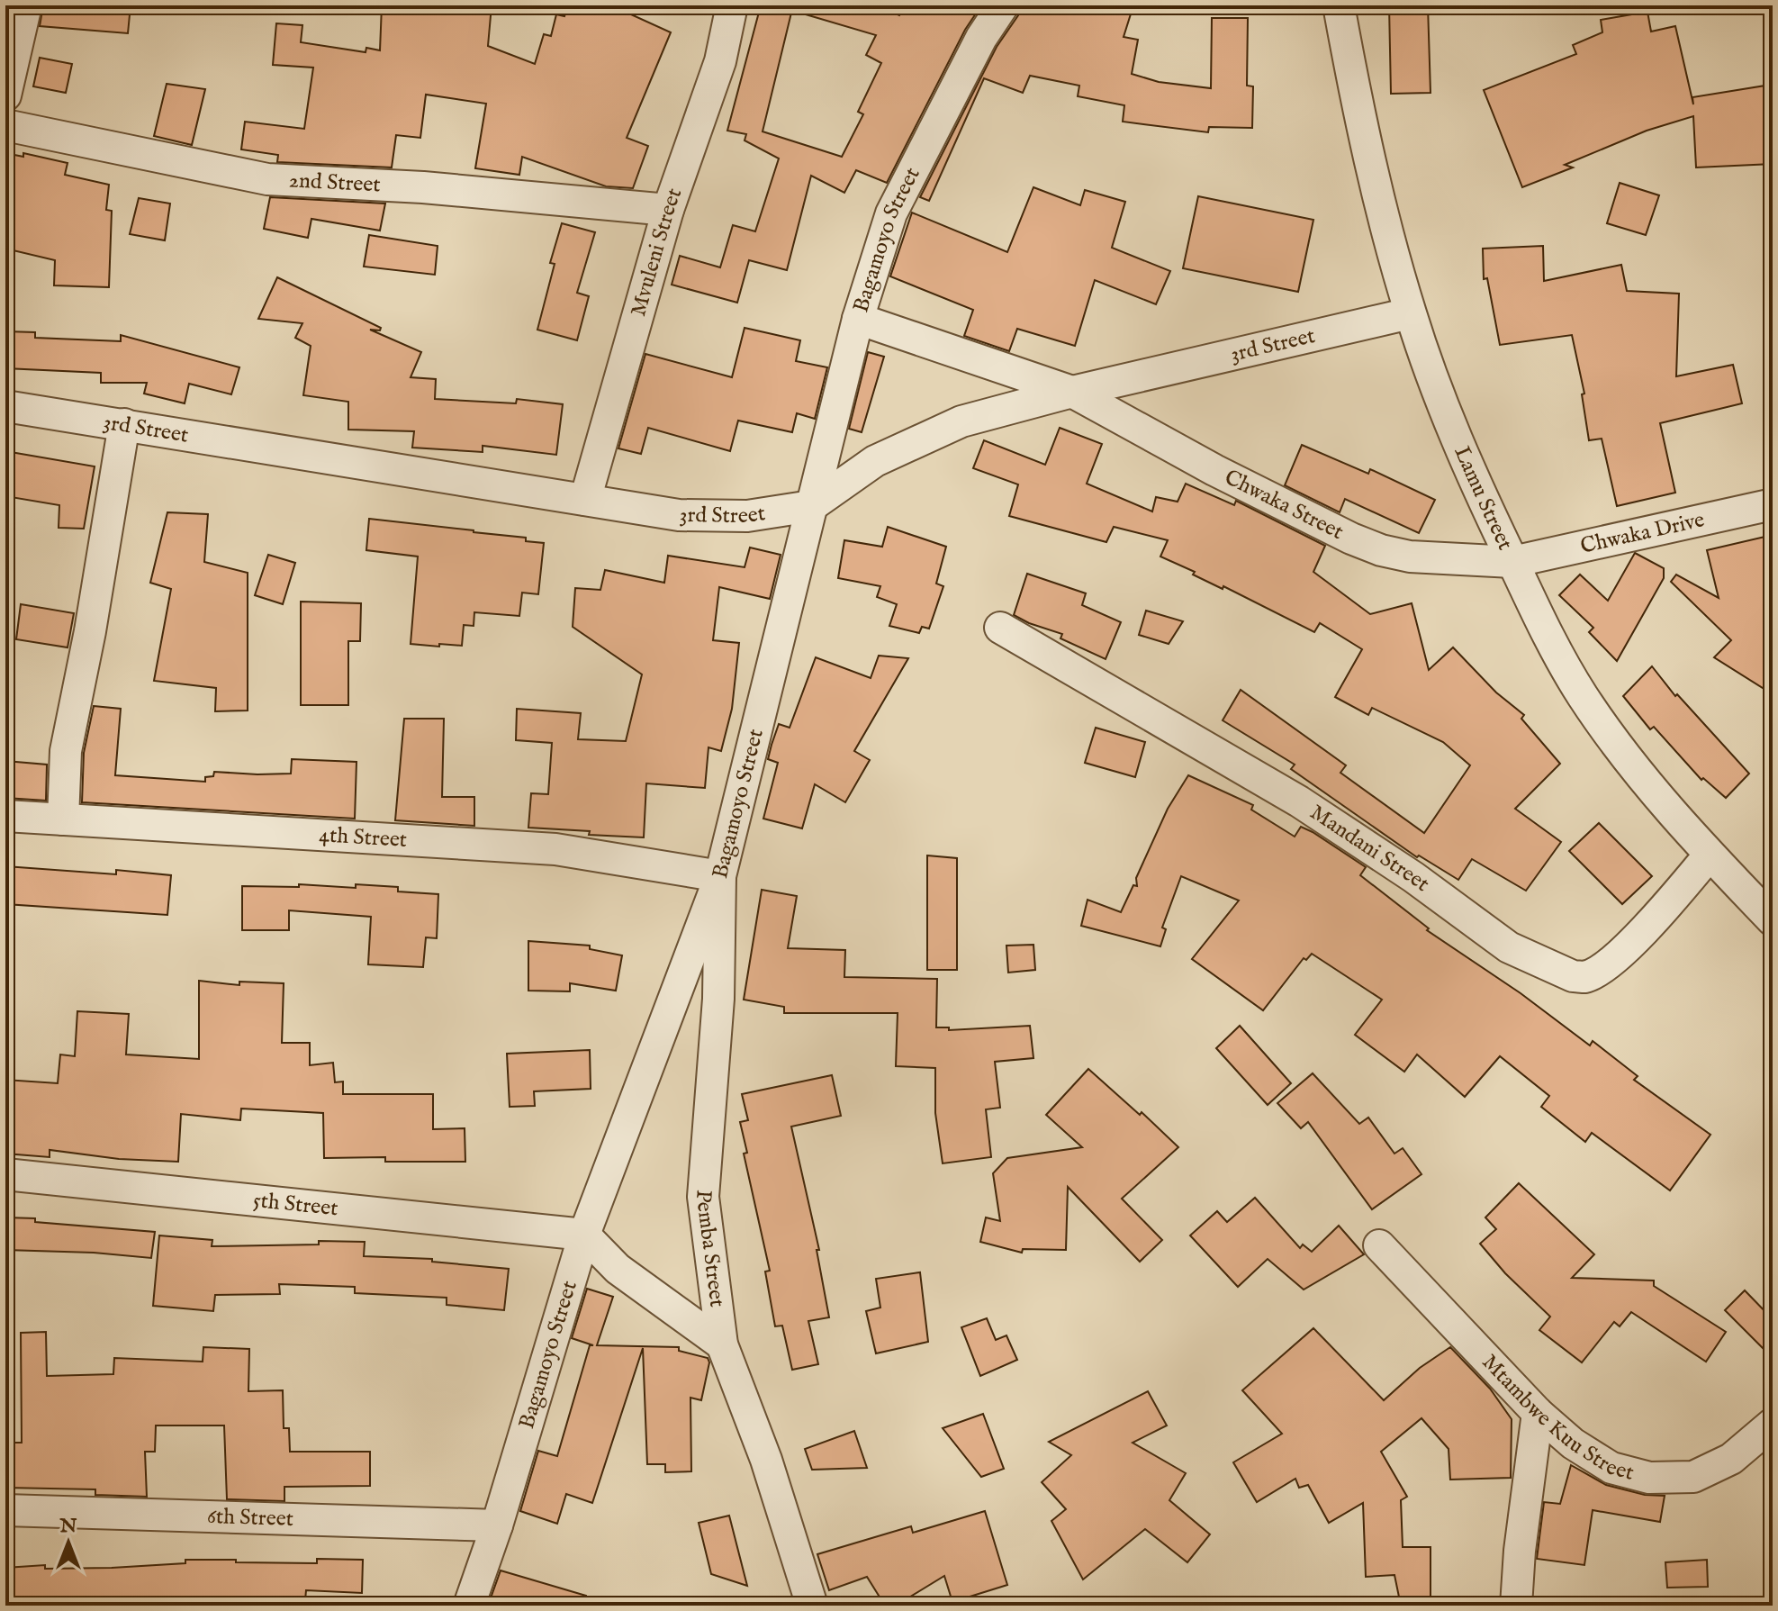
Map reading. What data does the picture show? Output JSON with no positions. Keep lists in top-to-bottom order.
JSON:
{
  "streets": {
    "street": [
      "2nd Street",
      "Bagamoyo Street",
      "Mvuleni Street",
      "3rd Street",
      "Lamu Street",
      "Chwaka Street",
      "Chwaka Drive",
      "4th Street",
      "Mandani Street",
      "5th Street",
      "Pemba Street",
      "Mtambwe Kuu Street",
      "6th Street"
    ]
  },
  "crossings": [
    ["2nd Street", "Mvuleni Street"],
    ["Bagamoyo Street", "3rd Street"],
    ["Bagamoyo Street", "Chwaka Street"],
    ["Bagamoyo Street", "4th Street"],
    ["Bagamoyo Street", "5th Street"],
    ["Bagamoyo Street", "Pemba Street"],
    ["Bagamoyo Street", "6th Street"],
    ["Mvuleni Street", "3rd Street"],
    ["3rd Street", "Lamu Street"],
    ["3rd Street", "Chwaka Street"],
    ["Lamu Street", "Chwaka Street"],
    ["Lamu Street", "Chwaka Drive"],
    ["Lamu Street", "Mandani Street"],
    ["Chwaka Street", "Chwaka Drive"],
    ["4th Street", "Pemba Street"]
  ],
  "north": "top"
}
